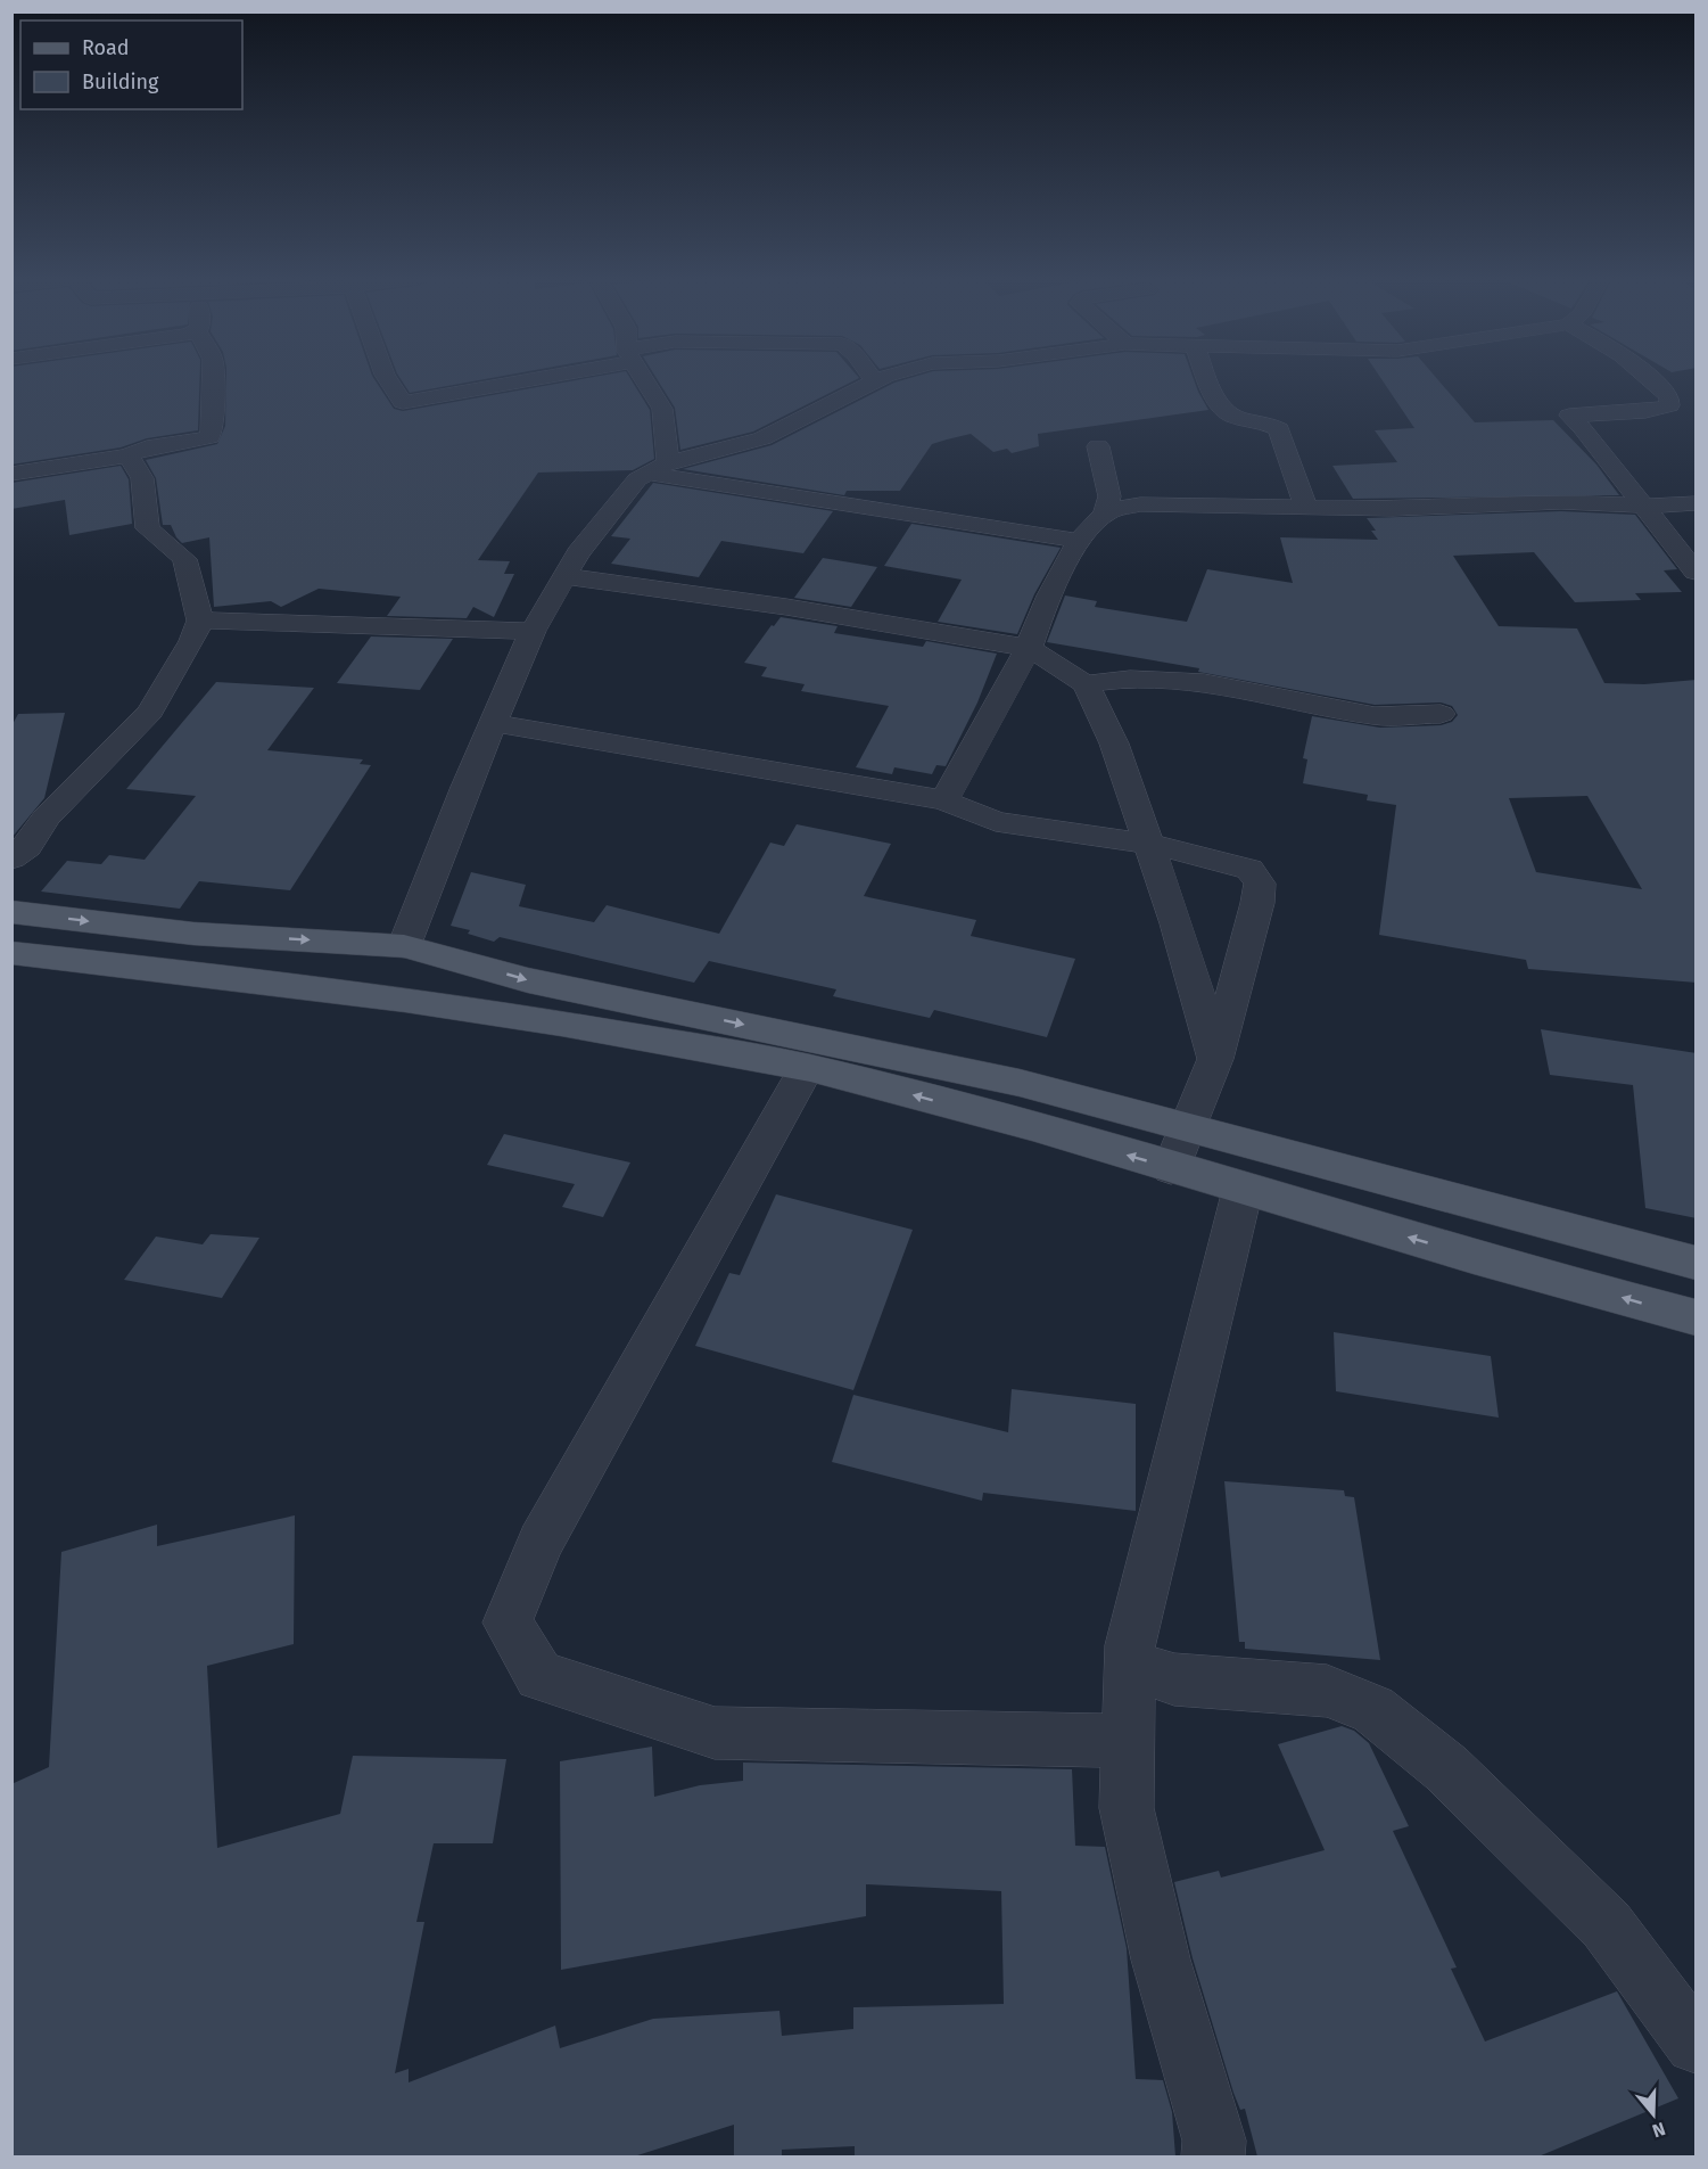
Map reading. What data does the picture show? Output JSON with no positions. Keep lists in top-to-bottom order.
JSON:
{
  "legend": ["Road", "Building"],
  "north": "bottom"
}
